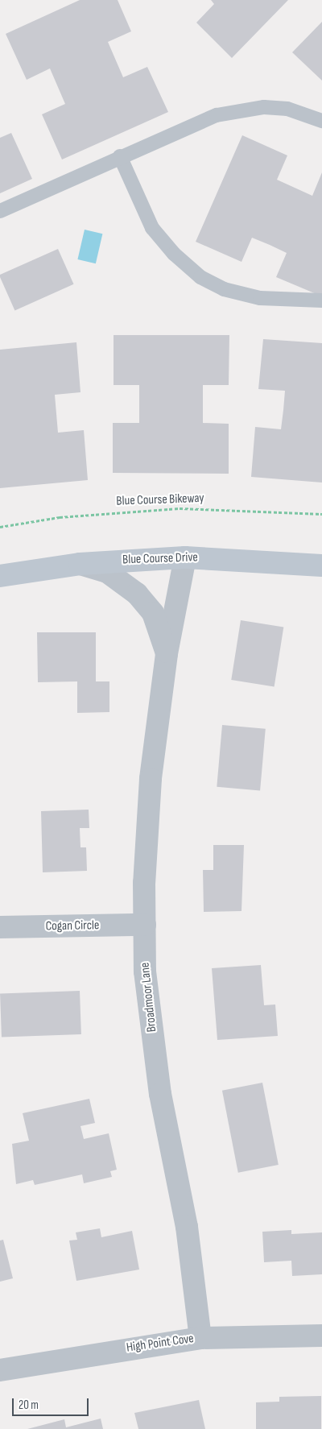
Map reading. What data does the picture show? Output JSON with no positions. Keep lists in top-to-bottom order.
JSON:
{
  "streets": {
    "main road": ["Blue Course Drive"],
    "street": ["Cogan Circle", "Broadmoor Lane", "High Point Cove"],
    "path": ["Blue Course Bikeway"]
  },
  "crossings": [
    ["Blue Course Drive", "Broadmoor Lane"],
    ["Cogan Circle", "Broadmoor Lane"],
    ["Broadmoor Lane", "High Point Cove"]
  ],
  "scale_bar": "20 m"
}
